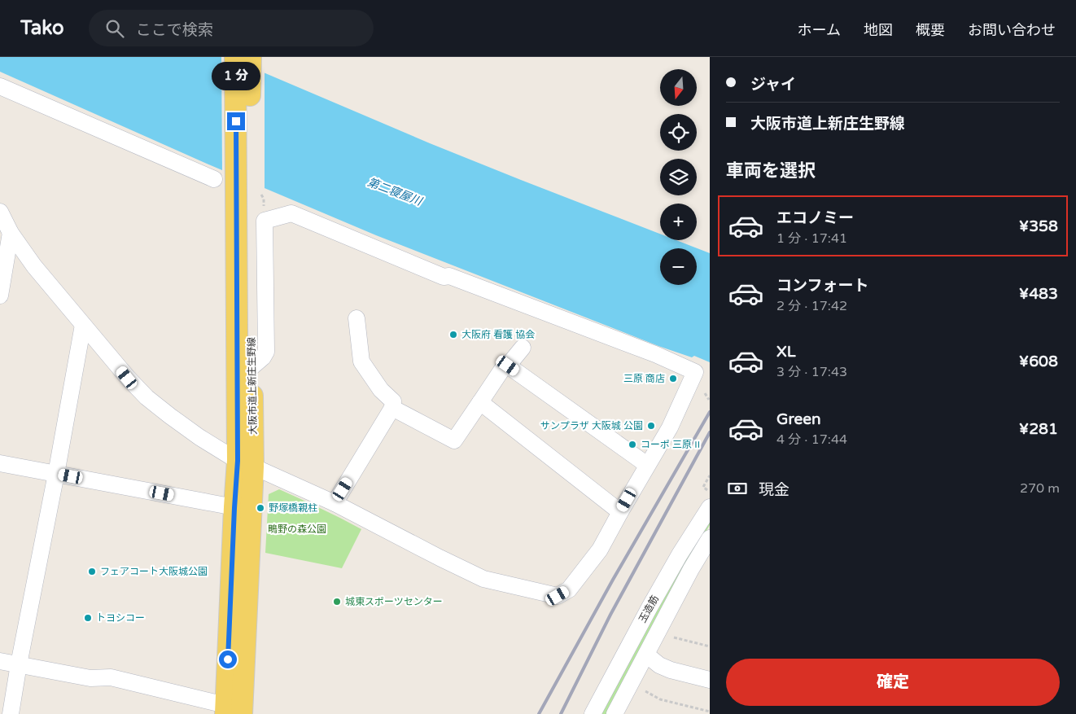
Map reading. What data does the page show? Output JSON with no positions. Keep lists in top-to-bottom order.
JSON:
{
  "streets": {
    "main road": ["大阪市道上新庄生野線"],
    "street": ["玉造筋"]
  },
  "water": ["第二寝屋川"],
  "parks": ["鴫野の森公園"],
  "places": [
    "大阪府 看護 協会",
    "三原 商店",
    "サンプラザ 大阪城 公園",
    "コーポ 三原 II",
    "野塚橋親柱",
    "フェアコート大阪城公園",
    "城東スポーツセンター",
    "トヨシコー"
  ],
  "north": "bottom",
  "page": {
    "header": "Tako",
    "search": "ここで検索",
    "nav": [
      "ホーム",
      "地図",
      "概要",
      "お問い合わせ"
    ],
    "banner": ["ジャイ", "大阪市道上新庄生野線"],
    "bubble": "1 分",
    "map_buttons": ["+", "−"],
    "heading": "車両を選択",
    "list": [
      {
        "name": "エコノミー",
        "note": "1 分 · 17:41",
        "value": "¥358"
      },
      {
        "name": "コンフォート",
        "note": "2 分 · 17:42",
        "value": "¥483"
      },
      {
        "name": "XL",
        "note": "3 分 · 17:43",
        "value": "¥608"
      },
      {
        "name": "Green",
        "note": "4 分 · 17:44",
        "value": "¥281"
      }
    ],
    "pay": ["現金", "270 m"],
    "buttons": "確定"
  }
}
